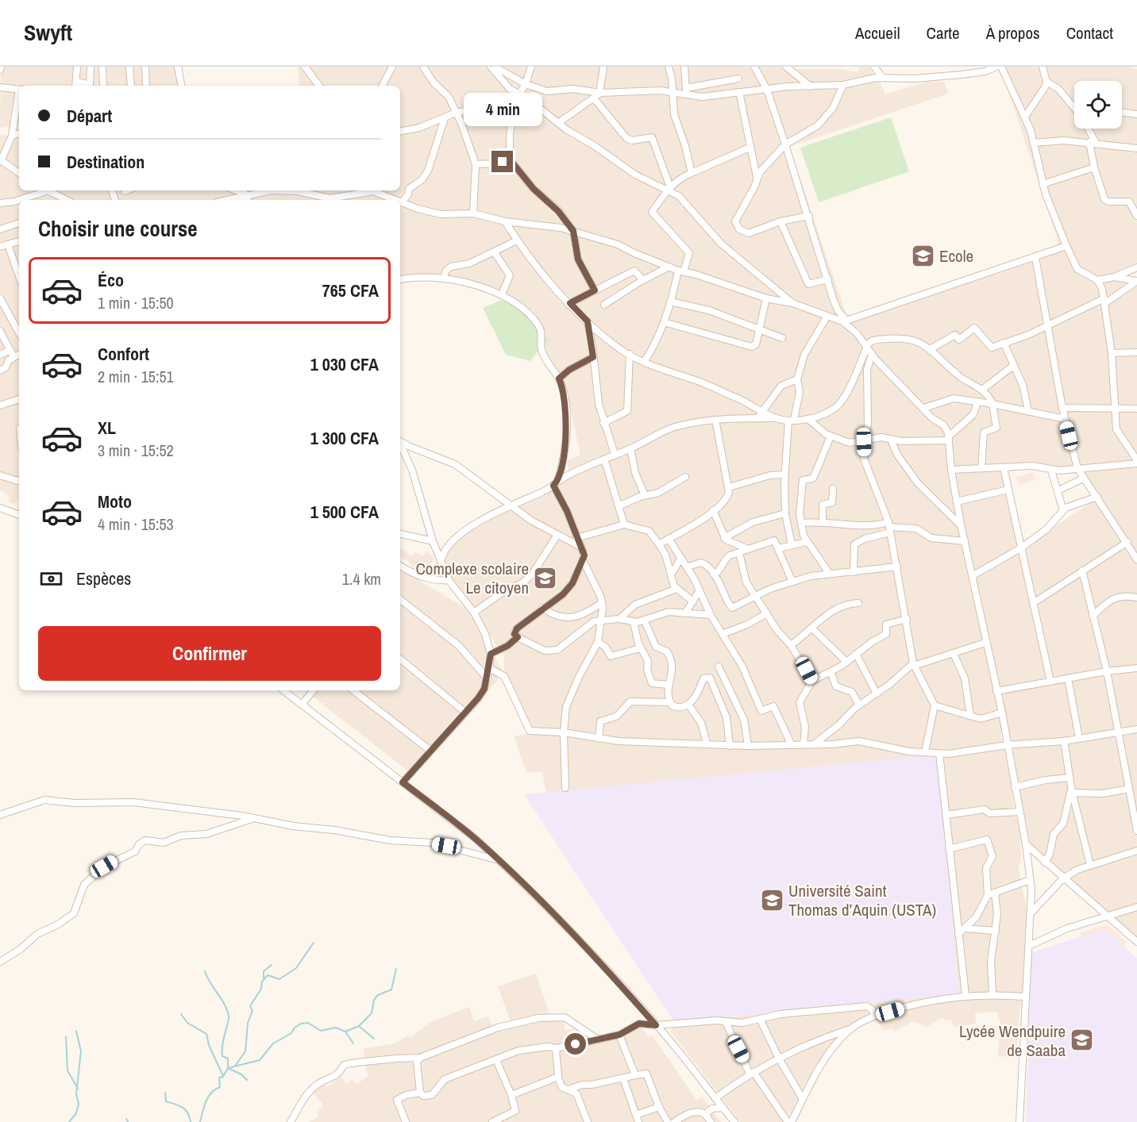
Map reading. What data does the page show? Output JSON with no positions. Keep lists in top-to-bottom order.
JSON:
{
  "places": {
    "school or university": [
      "Ecole",
      "Complexe scolaire Le citoyen",
      "Université Saint Thomas d’Aquin (USTA)",
      "Lycée Wendpuire de Saaba"
    ]
  },
  "page": {
    "header": "Swyft",
    "nav": [
      "Accueil",
      "Carte",
      "À propos",
      "Contact"
    ],
    "banner": ["Départ", "Destination"],
    "bubble": "4 min",
    "heading": "Choisir une course",
    "list": [
      {
        "name": "Éco",
        "note": "1 min · 15:50",
        "value": "765 CFA"
      },
      {
        "name": "Confort",
        "note": "2 min · 15:51",
        "value": "1 030 CFA"
      },
      {
        "name": "XL",
        "note": "3 min · 15:52",
        "value": "1 300 CFA"
      },
      {
        "name": "Moto",
        "note": "4 min · 15:53",
        "value": "1 500 CFA"
      }
    ],
    "pay": ["Espèces", "1.4 km"],
    "buttons": "Confirmer"
  }
}
